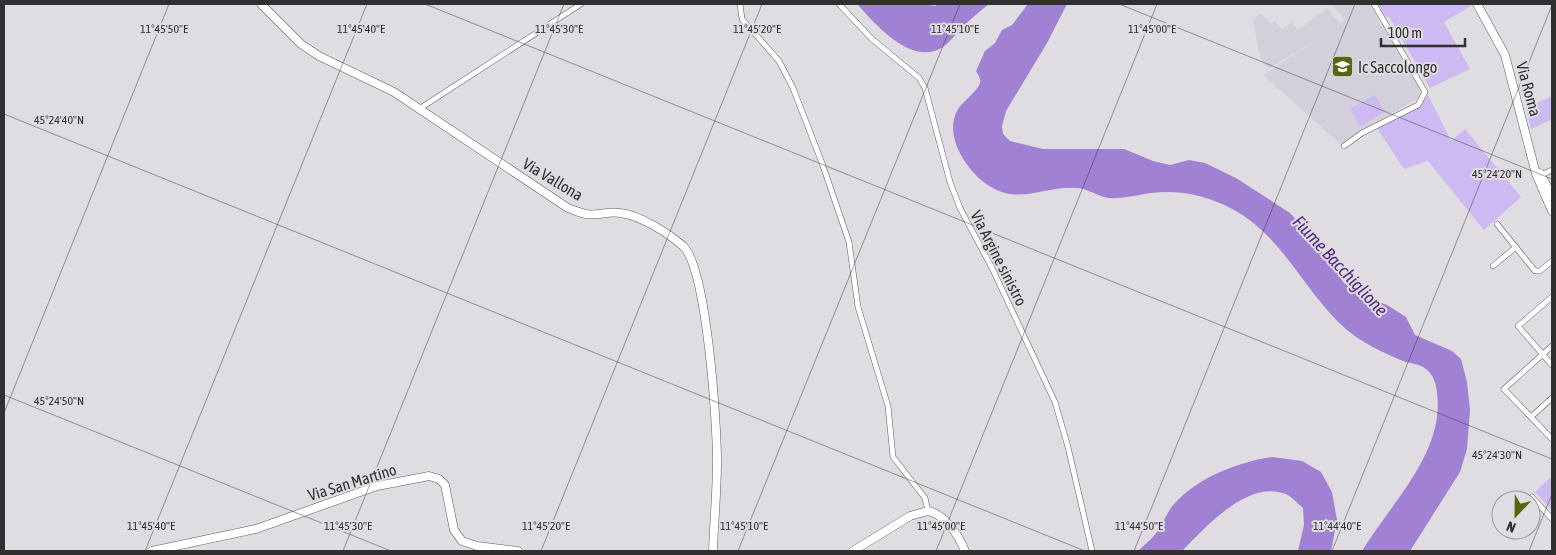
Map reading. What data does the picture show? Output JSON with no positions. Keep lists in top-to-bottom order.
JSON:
{
  "streets": {
    "street": [
      "Via Roma",
      "Via Vallona",
      "Via Argine sinistro",
      "Via San Martino"
    ]
  },
  "water": ["Fiume Bacchiglione"],
  "places": {
    "school or university": ["Ic Saccolongo"]
  },
  "scale_bar": "100 m",
  "north": "bottom",
  "coordinates": [
    "11°45'50\"E",
    "11°45'40\"E",
    "11°45'30\"E",
    "11°45'20\"E",
    "11°45'10\"E",
    "11°45'00\"E",
    "45°24'40\"N",
    "45°24'20\"N",
    "45°24'50\"N",
    "45°24'30\"N",
    "11°44'50\"E",
    "11°44'40\"E"
  ]
}
